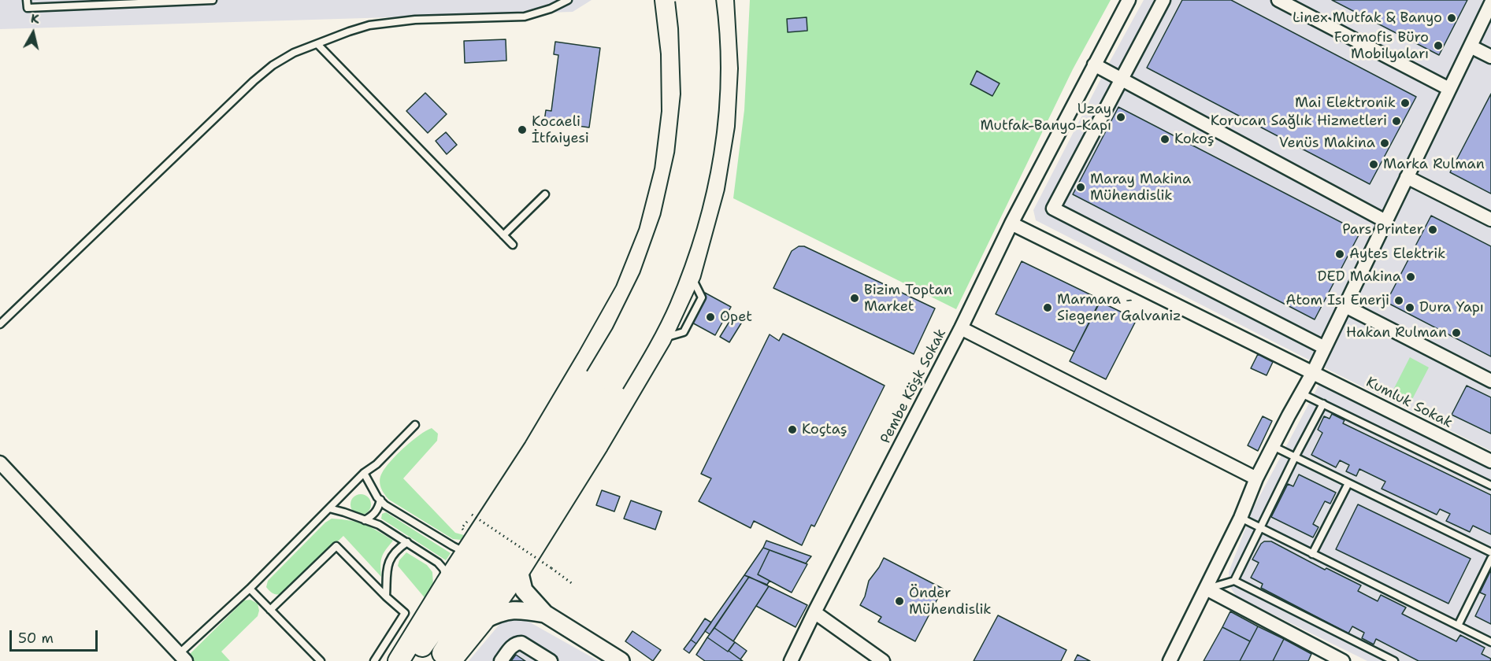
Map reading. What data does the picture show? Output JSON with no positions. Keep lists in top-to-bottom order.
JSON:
{
  "streets": {
    "street": ["Pembe Köşk Sokak", "Kumluk Sokak"]
  },
  "crossings": [
    ["Pembe Köşk Sokak", "Kumluk Sokak"]
  ],
  "places": [
    "Linex Mutfak & Banyo",
    "Formofis Büro Mobilyaları",
    "Mai Elektronik",
    "Uzay Mutfak-Banyo-Kapı",
    "Korucan Sağlık Hizmetleri",
    "Kocaeli İtfaiyesi",
    "Kokoş",
    "Venüs Makina",
    "Marka Rulman",
    "Maray Makina Mühendislik",
    "Pars Printer",
    "Aytes Elektrik",
    "DED Makina",
    "Bizim Toptan Market",
    "Atom Isı Enerji",
    "Marmara - Siegener Galvaniz",
    "Dura Yapı",
    "Opet",
    "Hakan Rulman",
    "Koçtaş",
    "Önder Mühendislik"
  ],
  "scale_bar": "50 m",
  "north": "top"
}
